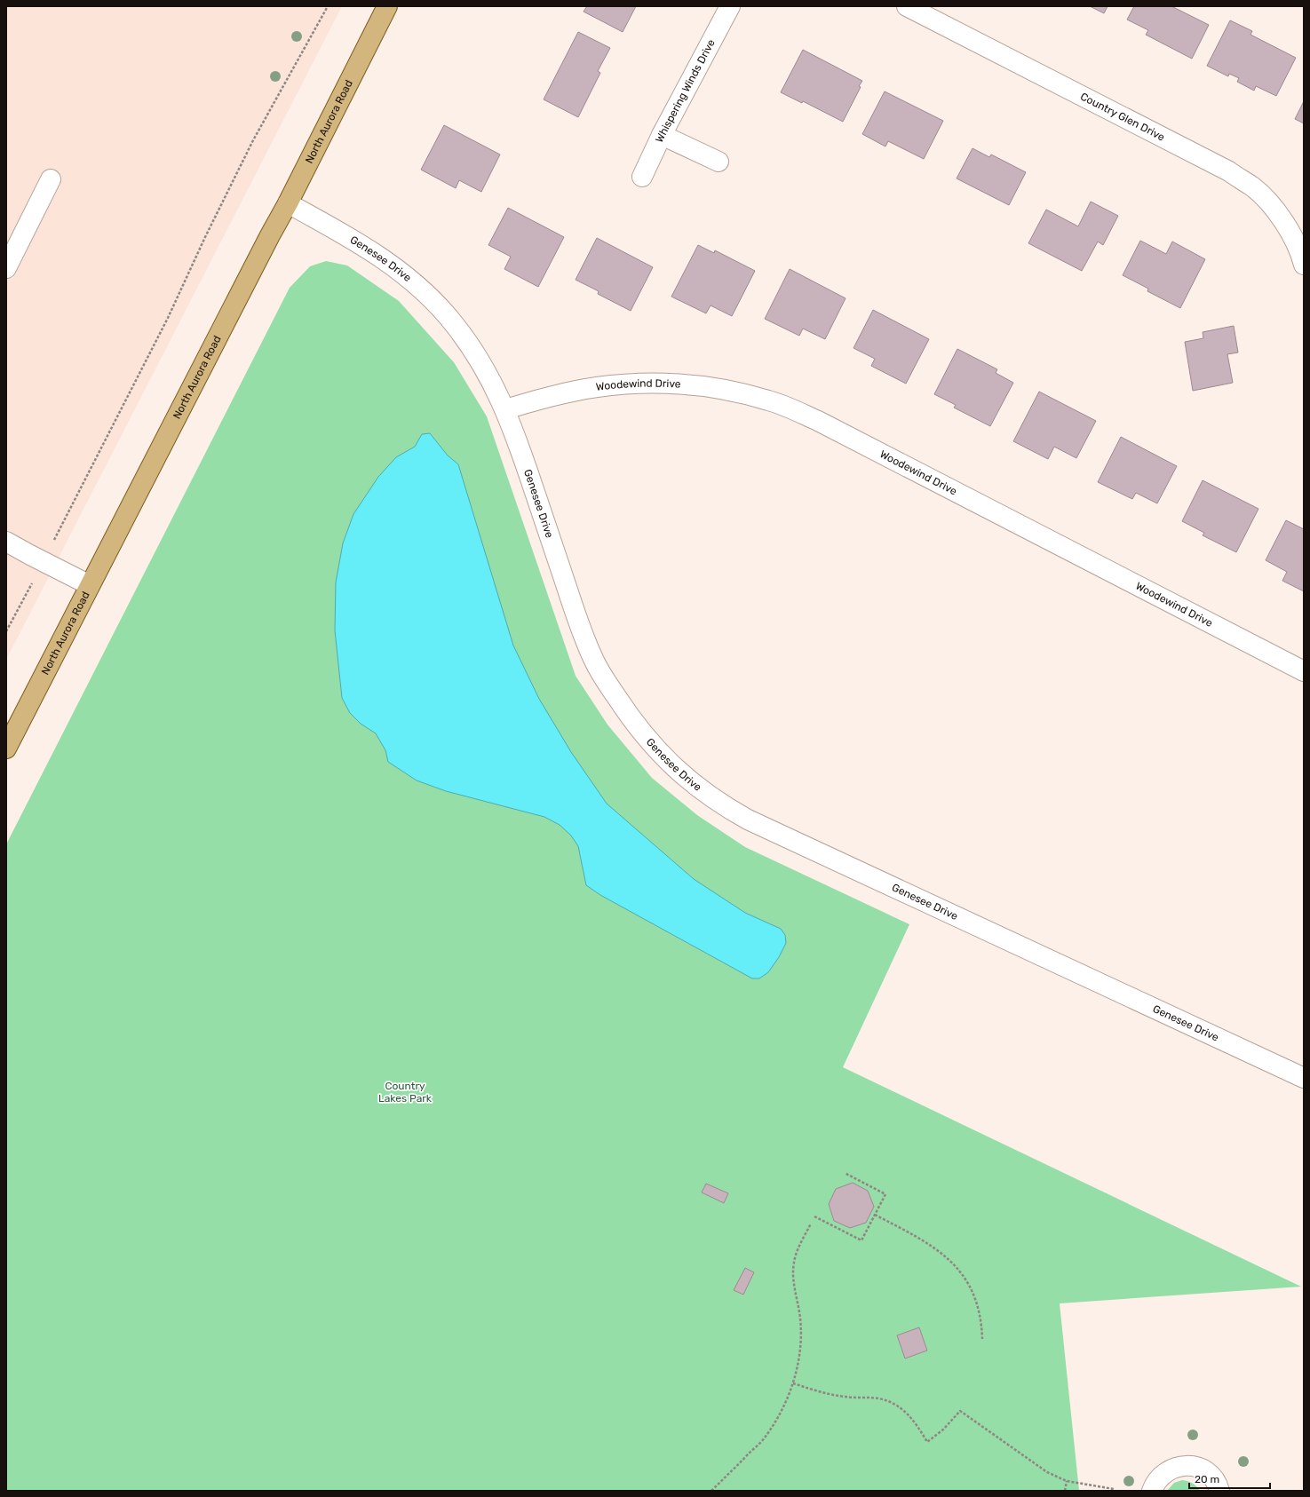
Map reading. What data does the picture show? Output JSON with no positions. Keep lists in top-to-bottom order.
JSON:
{
  "streets": {
    "main road": ["North Aurora Road"],
    "street": [
      "Whispering Winds Drive",
      "Country Glen Drive",
      "Genesee Drive",
      "Woodewind Drive"
    ]
  },
  "crossings": [
    ["North Aurora Road", "Genesee Drive"],
    ["Genesee Drive", "Woodewind Drive"]
  ],
  "parks": ["Country Lakes Park"],
  "scale_bar": "20 m"
}
